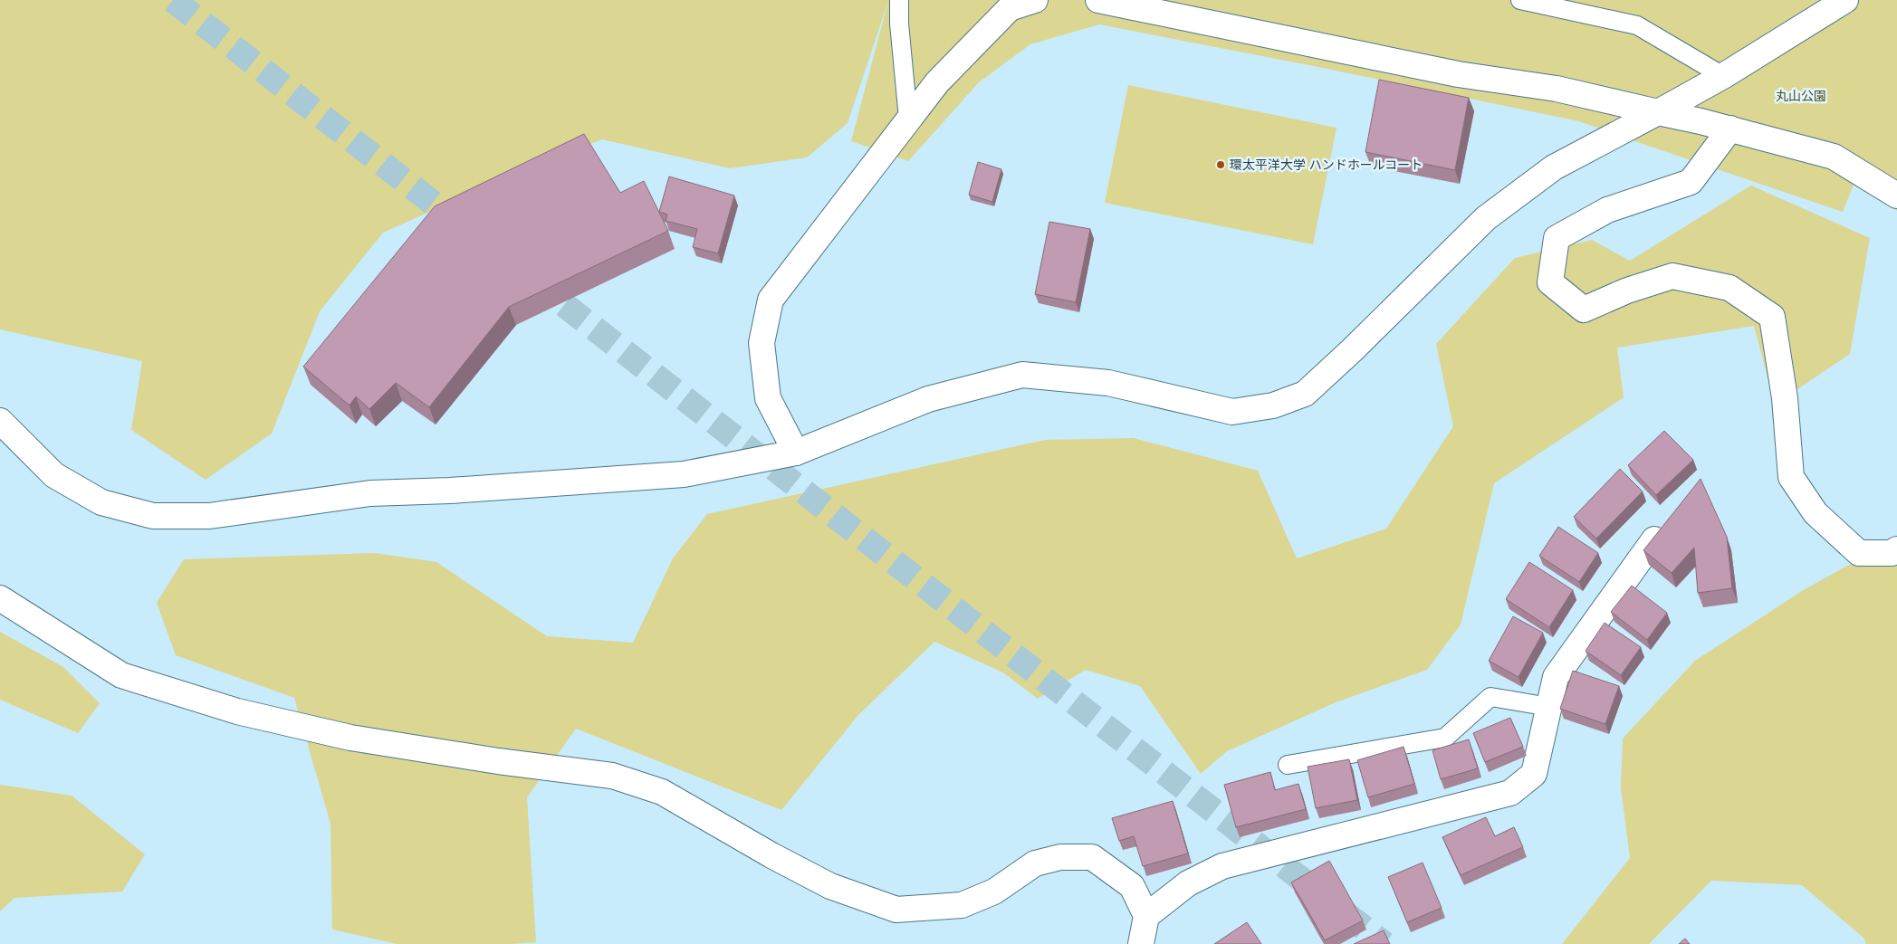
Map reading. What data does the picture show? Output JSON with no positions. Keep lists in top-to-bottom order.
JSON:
{
  "parks": ["丸山公園"],
  "places": ["環太平洋大学 ハンドホールコート"]
}
